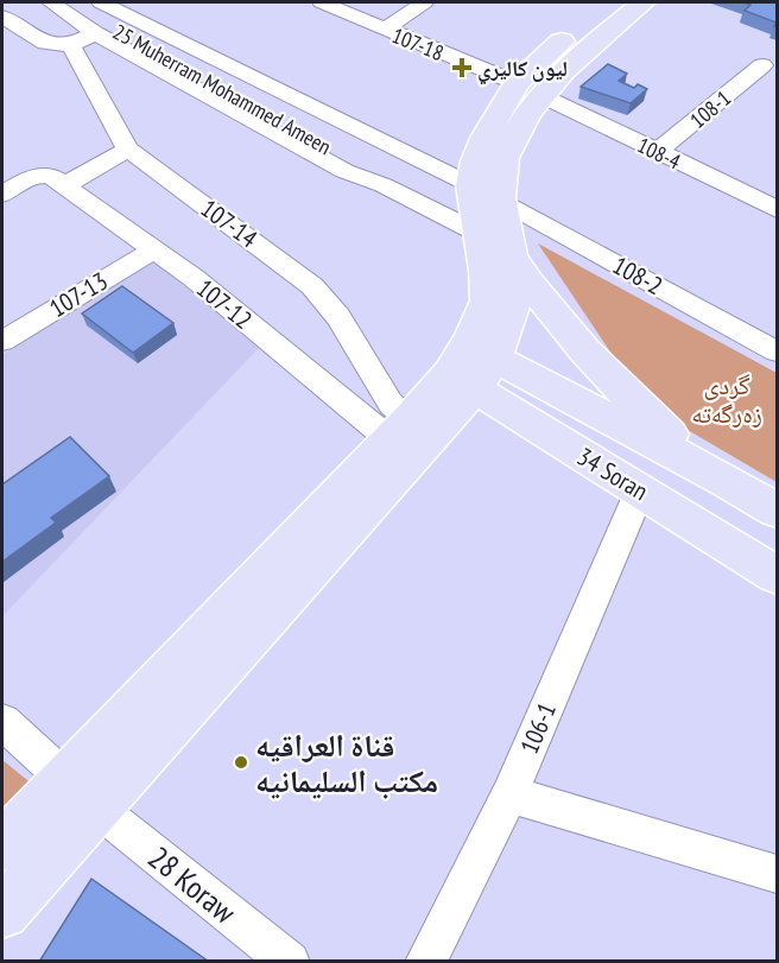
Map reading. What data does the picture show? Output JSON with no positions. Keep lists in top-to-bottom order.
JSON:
{
  "streets": {
    "main road": ["34 Soran"],
    "street": [
      "107-18",
      "25 Muherram Mohammed Ameen",
      "108-1",
      "108-4",
      "107-14",
      "108-2",
      "107-13",
      "107-12",
      "106-1",
      "28 Koraw"
    ]
  },
  "crossings": [
    ["107-18", "108-4"],
    ["108-1", "108-4"],
    ["107-14", "107-12"],
    ["107-13", "107-12"],
    ["34 Soran", "106-1"]
  ],
  "parks": ["گردی زەرگەتە"],
  "places": {
    "health": ["ليون كاليري"],
    "other": ["قناة العراقيه مكتب السليمانيه"]
  }
}
